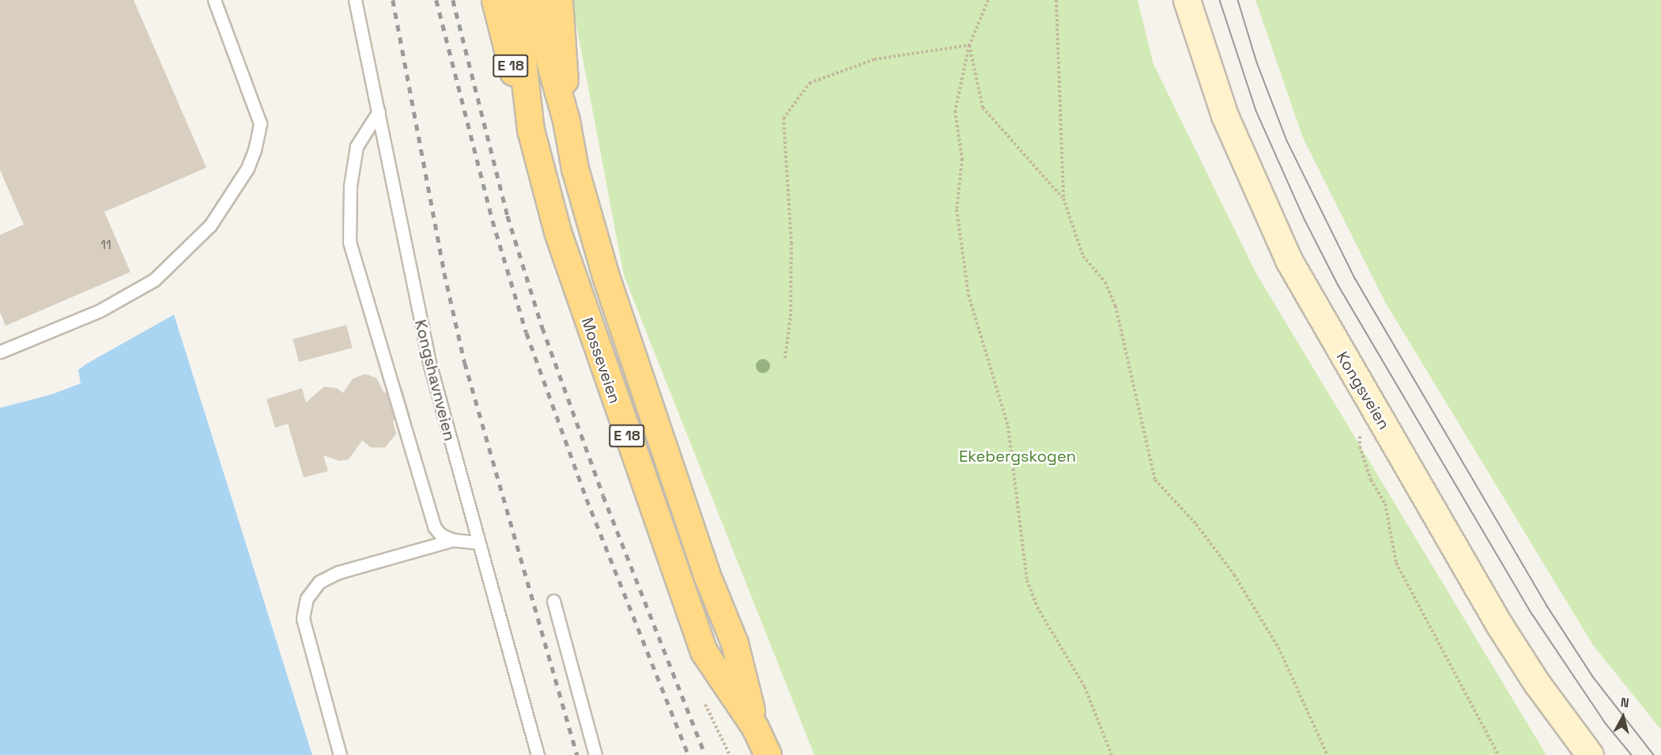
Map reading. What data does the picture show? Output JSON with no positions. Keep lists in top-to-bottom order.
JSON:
{
  "streets": {
    "highway": ["E 18", "Mosseveien"],
    "main road": ["Kongsveien"],
    "lane": ["Kongshavnveien"]
  },
  "crossings": [
    ["E 18", "Mosseveien"]
  ],
  "parks": ["Ekebergskogen"],
  "house_numbers": ["11"],
  "north": "top"
}
